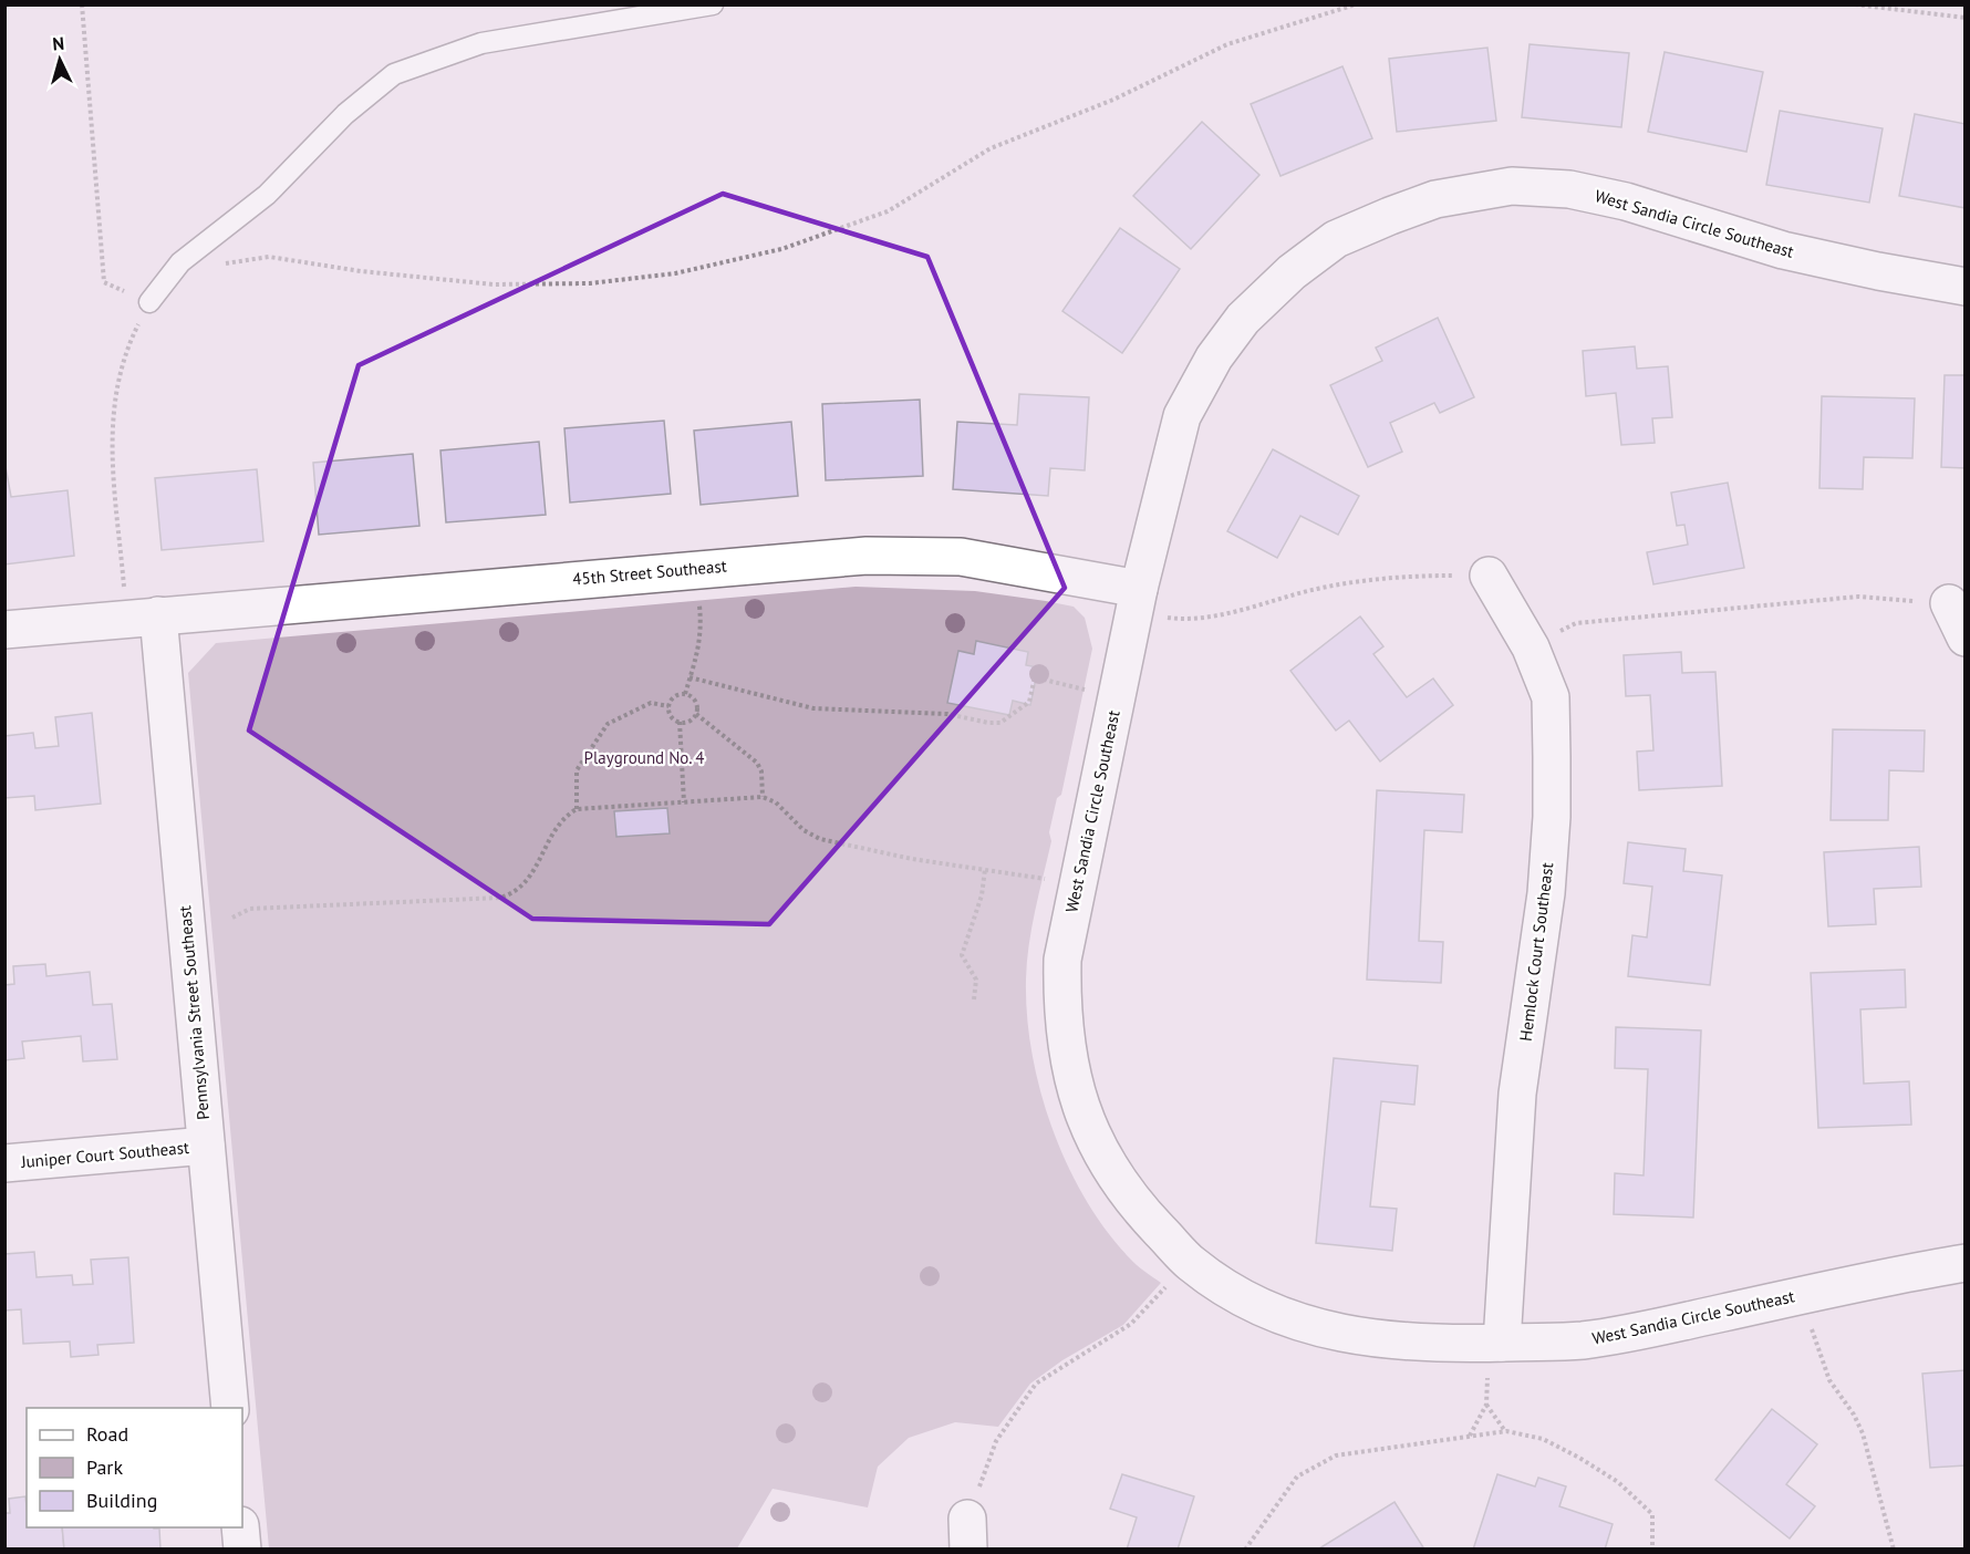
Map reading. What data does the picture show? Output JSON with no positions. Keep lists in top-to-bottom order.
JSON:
{
  "streets": {
    "street": [
      "West Sandia Circle Southeast",
      "45th Street Southeast",
      "Hemlock Court Southeast",
      "Pennsylvania Street Southeast",
      "Juniper Court Southeast"
    ]
  },
  "crossings": [
    ["West Sandia Circle Southeast", "45th Street Southeast"],
    ["West Sandia Circle Southeast", "Hemlock Court Southeast"],
    ["45th Street Southeast", "Pennsylvania Street Southeast"],
    ["Pennsylvania Street Southeast", "Juniper Court Southeast"]
  ],
  "parks": ["Playground No. 4"],
  "legend": ["Road", "Park", "Building"],
  "north": "top"
}
